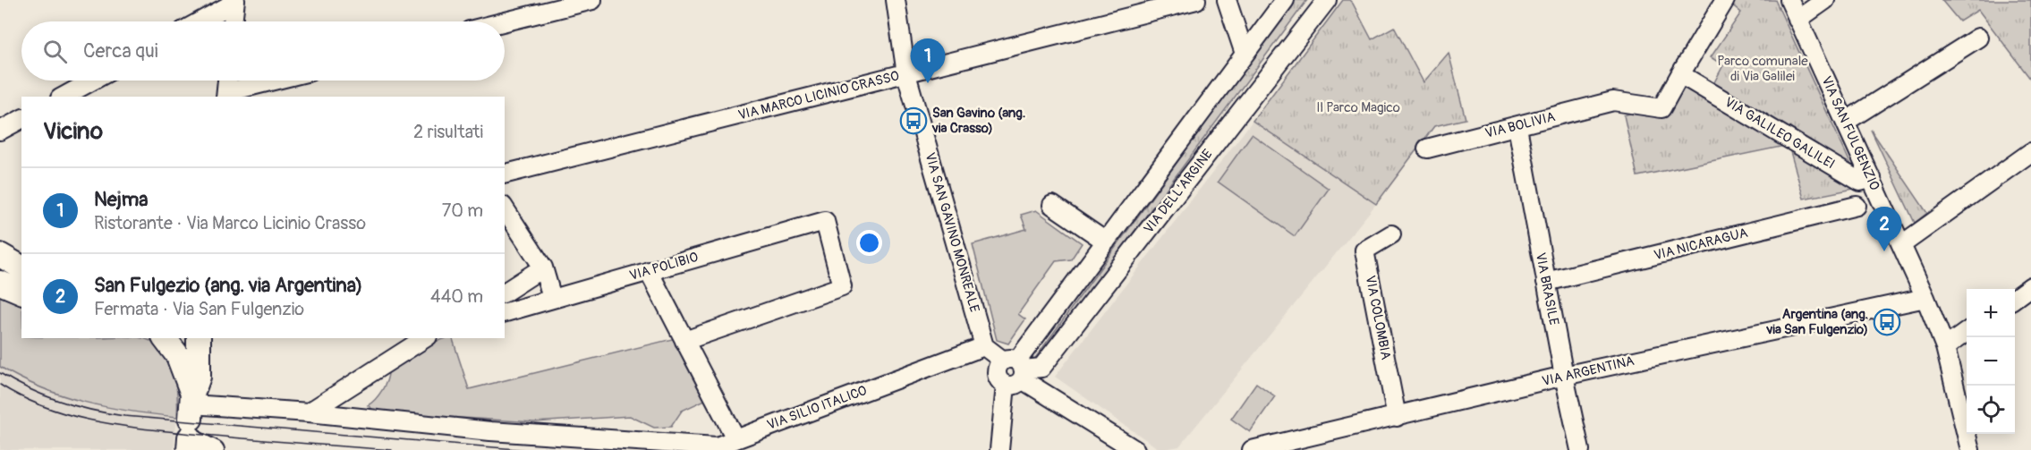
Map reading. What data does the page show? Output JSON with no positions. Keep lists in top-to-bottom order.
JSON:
{
  "streets": {
    "street": [
      "VIA MARCO LICINIO CRASSO",
      "VIA BOLIVIA",
      "VIA GALILEO GALILEI",
      "VIA SAN FULGENZIO",
      "VIA DELL'ARGINE",
      "VIA SAN GAVINO MONREALE",
      "VIA NICARAGUA",
      "VIA POLIBIO",
      "VIA BRASILE",
      "VIA COLOMBIA",
      "VIA ARGENTINA",
      "VIA SILIO ITALICO"
    ]
  },
  "crossings": [
    ["VIA MARCO LICINIO CRASSO", "VIA SAN GAVINO MONREALE"],
    ["VIA BOLIVIA", "VIA GALILEO GALILEI"],
    ["VIA BOLIVIA", "VIA BRASILE"],
    ["VIA GALILEO GALILEI", "VIA SAN FULGENZIO"],
    ["VIA SAN FULGENZIO", "VIA ARGENTINA"],
    ["VIA SAN GAVINO MONREALE", "VIA SILIO ITALICO"],
    ["VIA NICARAGUA", "VIA BRASILE"],
    ["VIA BRASILE", "VIA ARGENTINA"],
    ["VIA COLOMBIA", "VIA ARGENTINA"]
  ],
  "parks": ["Parco comunale di Via Galilei", "Il Parco Magico"],
  "places": {
    "bus stop": ["San Gavino (ang. via Crasso)", "Argentina (ang. via San Fulgenzio)"]
  },
  "page": {
    "search": "Cerca qui",
    "pins": ["1", "2"],
    "heading": ["Vicino", "2 risultati"],
    "list": [
      {
        "mark": "1",
        "name": "Nejma",
        "note": "Ristorante · Via Marco Licinio Crasso",
        "value": "70 m"
      },
      {
        "mark": "2",
        "name": "San Fulgezio (ang. via Argentina)",
        "note": "Fermata · Via San Fulgenzio",
        "value": "440 m"
      }
    ],
    "map_buttons": ["+", "−"]
  }
}
